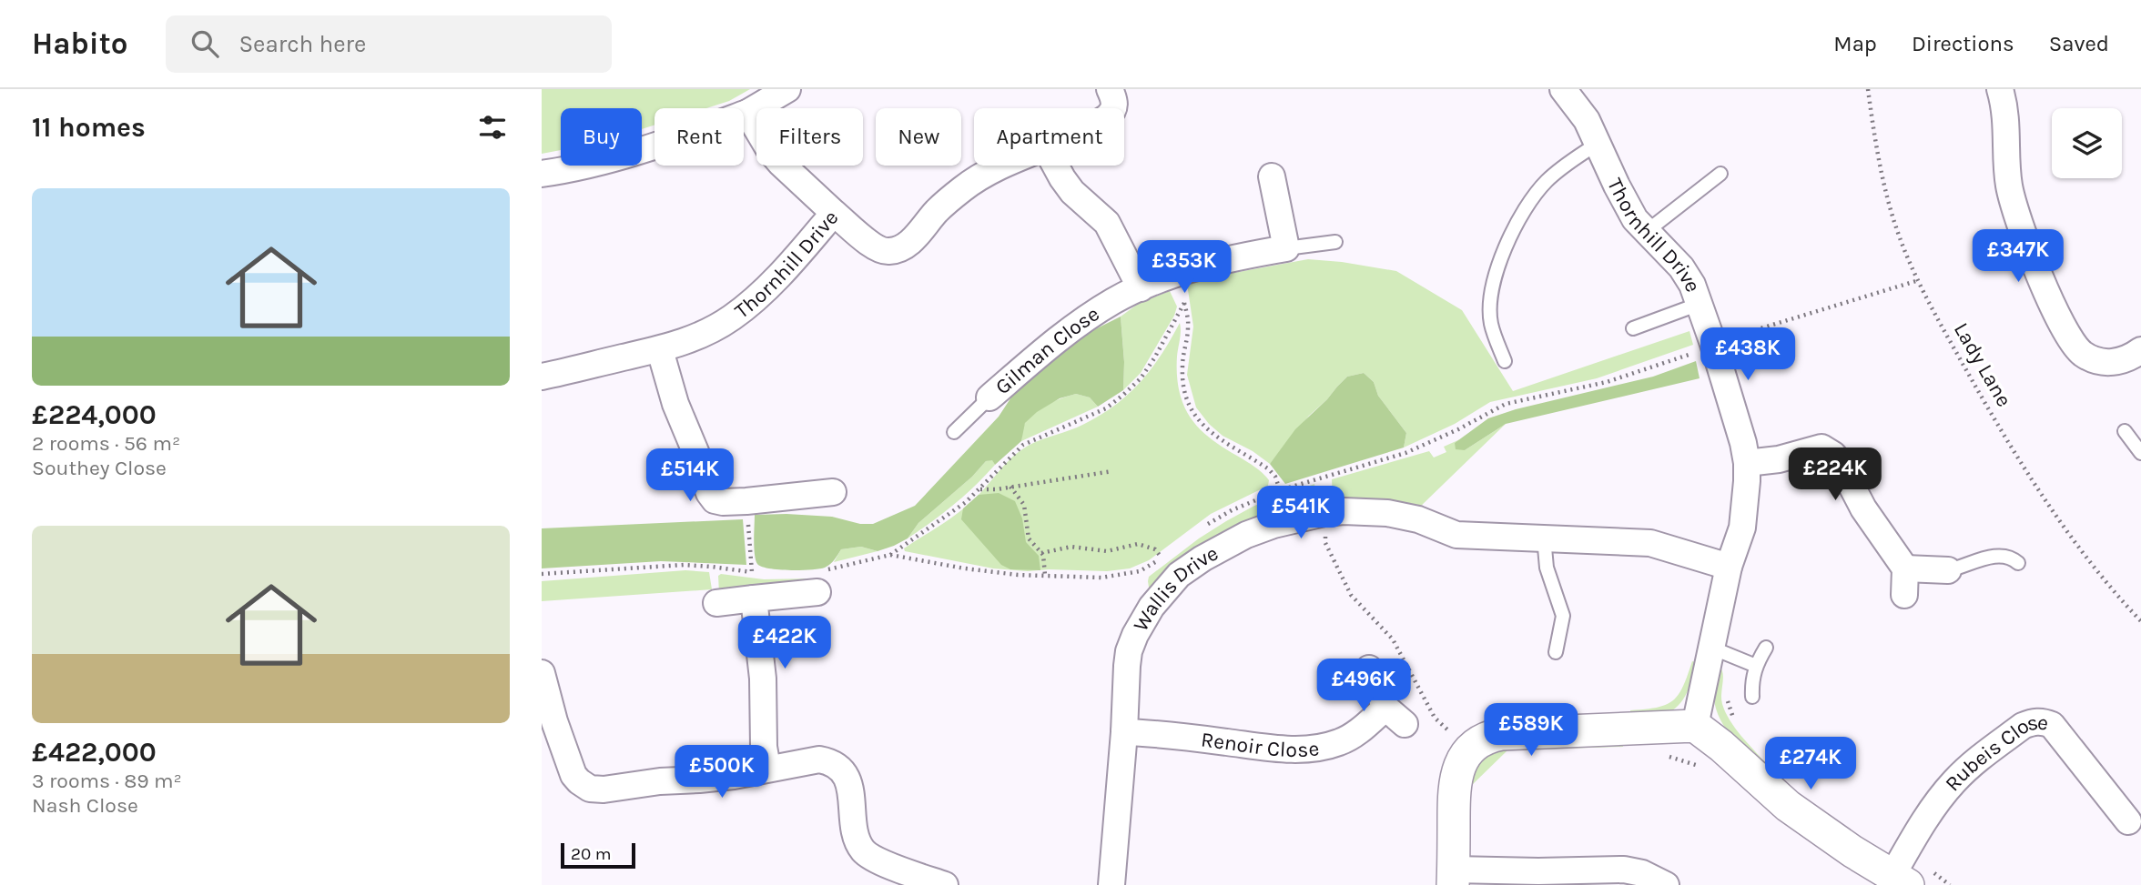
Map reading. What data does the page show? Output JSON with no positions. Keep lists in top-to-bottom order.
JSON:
{
  "streets": {
    "street": [
      "Thornhill Drive",
      "Gilman Close",
      "Wallis Drive",
      "Renoir Close",
      "Rubeis Close"
    ],
    "path": ["Lady Lane"]
  },
  "crossings": [
    ["Thornhill Drive", "Wallis Drive"],
    ["Wallis Drive", "Renoir Close"]
  ],
  "scale_bar": "20 m",
  "page": {
    "header": "Habito",
    "search": "Search here",
    "nav": ["Map", "Directions", "Saved"],
    "heading": "11 homes",
    "chip": [
      "Buy",
      "Rent",
      "Filters",
      "New",
      "Apartment"
    ],
    "list": [
      {
        "name": "£224,000",
        "note": "2 rooms · 56 m² · Southey Close"
      },
      {
        "name": "£422,000",
        "note": "3 rooms · 89 m² · Nash Close"
      }
    ],
    "price": [
      "£347K",
      "£353K",
      "£438K",
      "£224K",
      "£514K",
      "£541K",
      "£422K",
      "£496K",
      "£589K",
      "£274K",
      "£500K"
    ],
    "scale": "20 m"
  }
}
